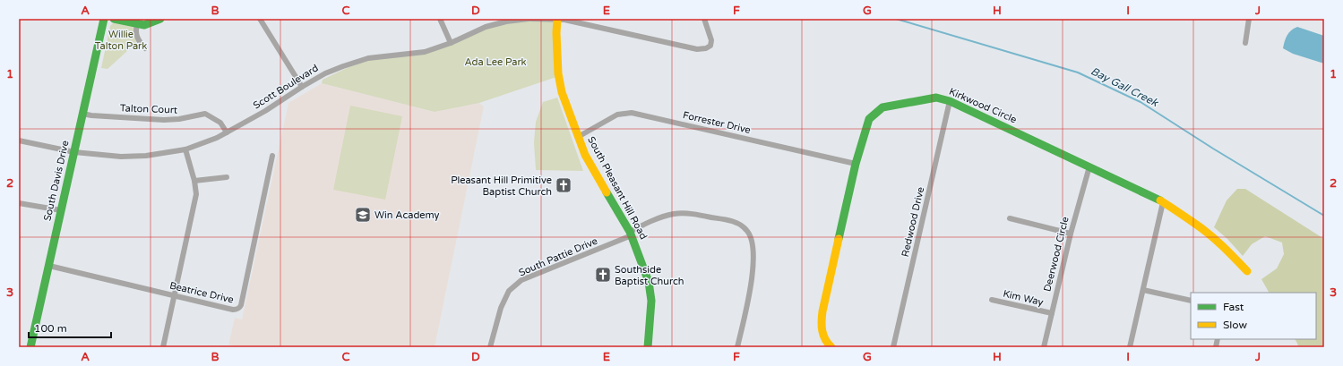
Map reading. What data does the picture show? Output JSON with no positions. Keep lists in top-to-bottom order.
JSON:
{
  "streets": {
    "street": [
      "Scott Boulevard",
      "Kirkwood Circle",
      "Talton Court",
      "Forrester Drive",
      "South Davis Drive",
      "South Pleasant Hill Road",
      "Redwood Drive",
      "Deerwood Circle",
      "South Pattie Drive",
      "Beatrice Drive",
      "Kim Way"
    ]
  },
  "crossings": [
    ["Scott Boulevard", "Talton Court"],
    ["Scott Boulevard", "South Davis Drive"],
    ["Kirkwood Circle", "Forrester Drive"],
    ["Kirkwood Circle", "Redwood Drive"],
    ["Kirkwood Circle", "Deerwood Circle"],
    ["Talton Court", "South Davis Drive"],
    ["Forrester Drive", "South Pleasant Hill Road"],
    ["South Davis Drive", "Beatrice Drive"],
    ["South Pleasant Hill Road", "South Pattie Drive"],
    ["Deerwood Circle", "Kim Way"]
  ],
  "water": ["Bay Gall Creek"],
  "parks": ["Willie Talton Park", "Ada Lee Park"],
  "places": {
    "church": ["Pleasant Hill Primitive Baptist Church", "Southside Baptist Church"],
    "school or university": ["Win Academy"]
  },
  "legend": ["Fast", "Slow"],
  "scale_bar": "100 m",
  "grid": {
    "columns": [
      "A",
      "B",
      "C",
      "D",
      "E",
      "F",
      "G",
      "H",
      "I",
      "J"
    ],
    "rows": ["1", "2", "3"]
  }
}
